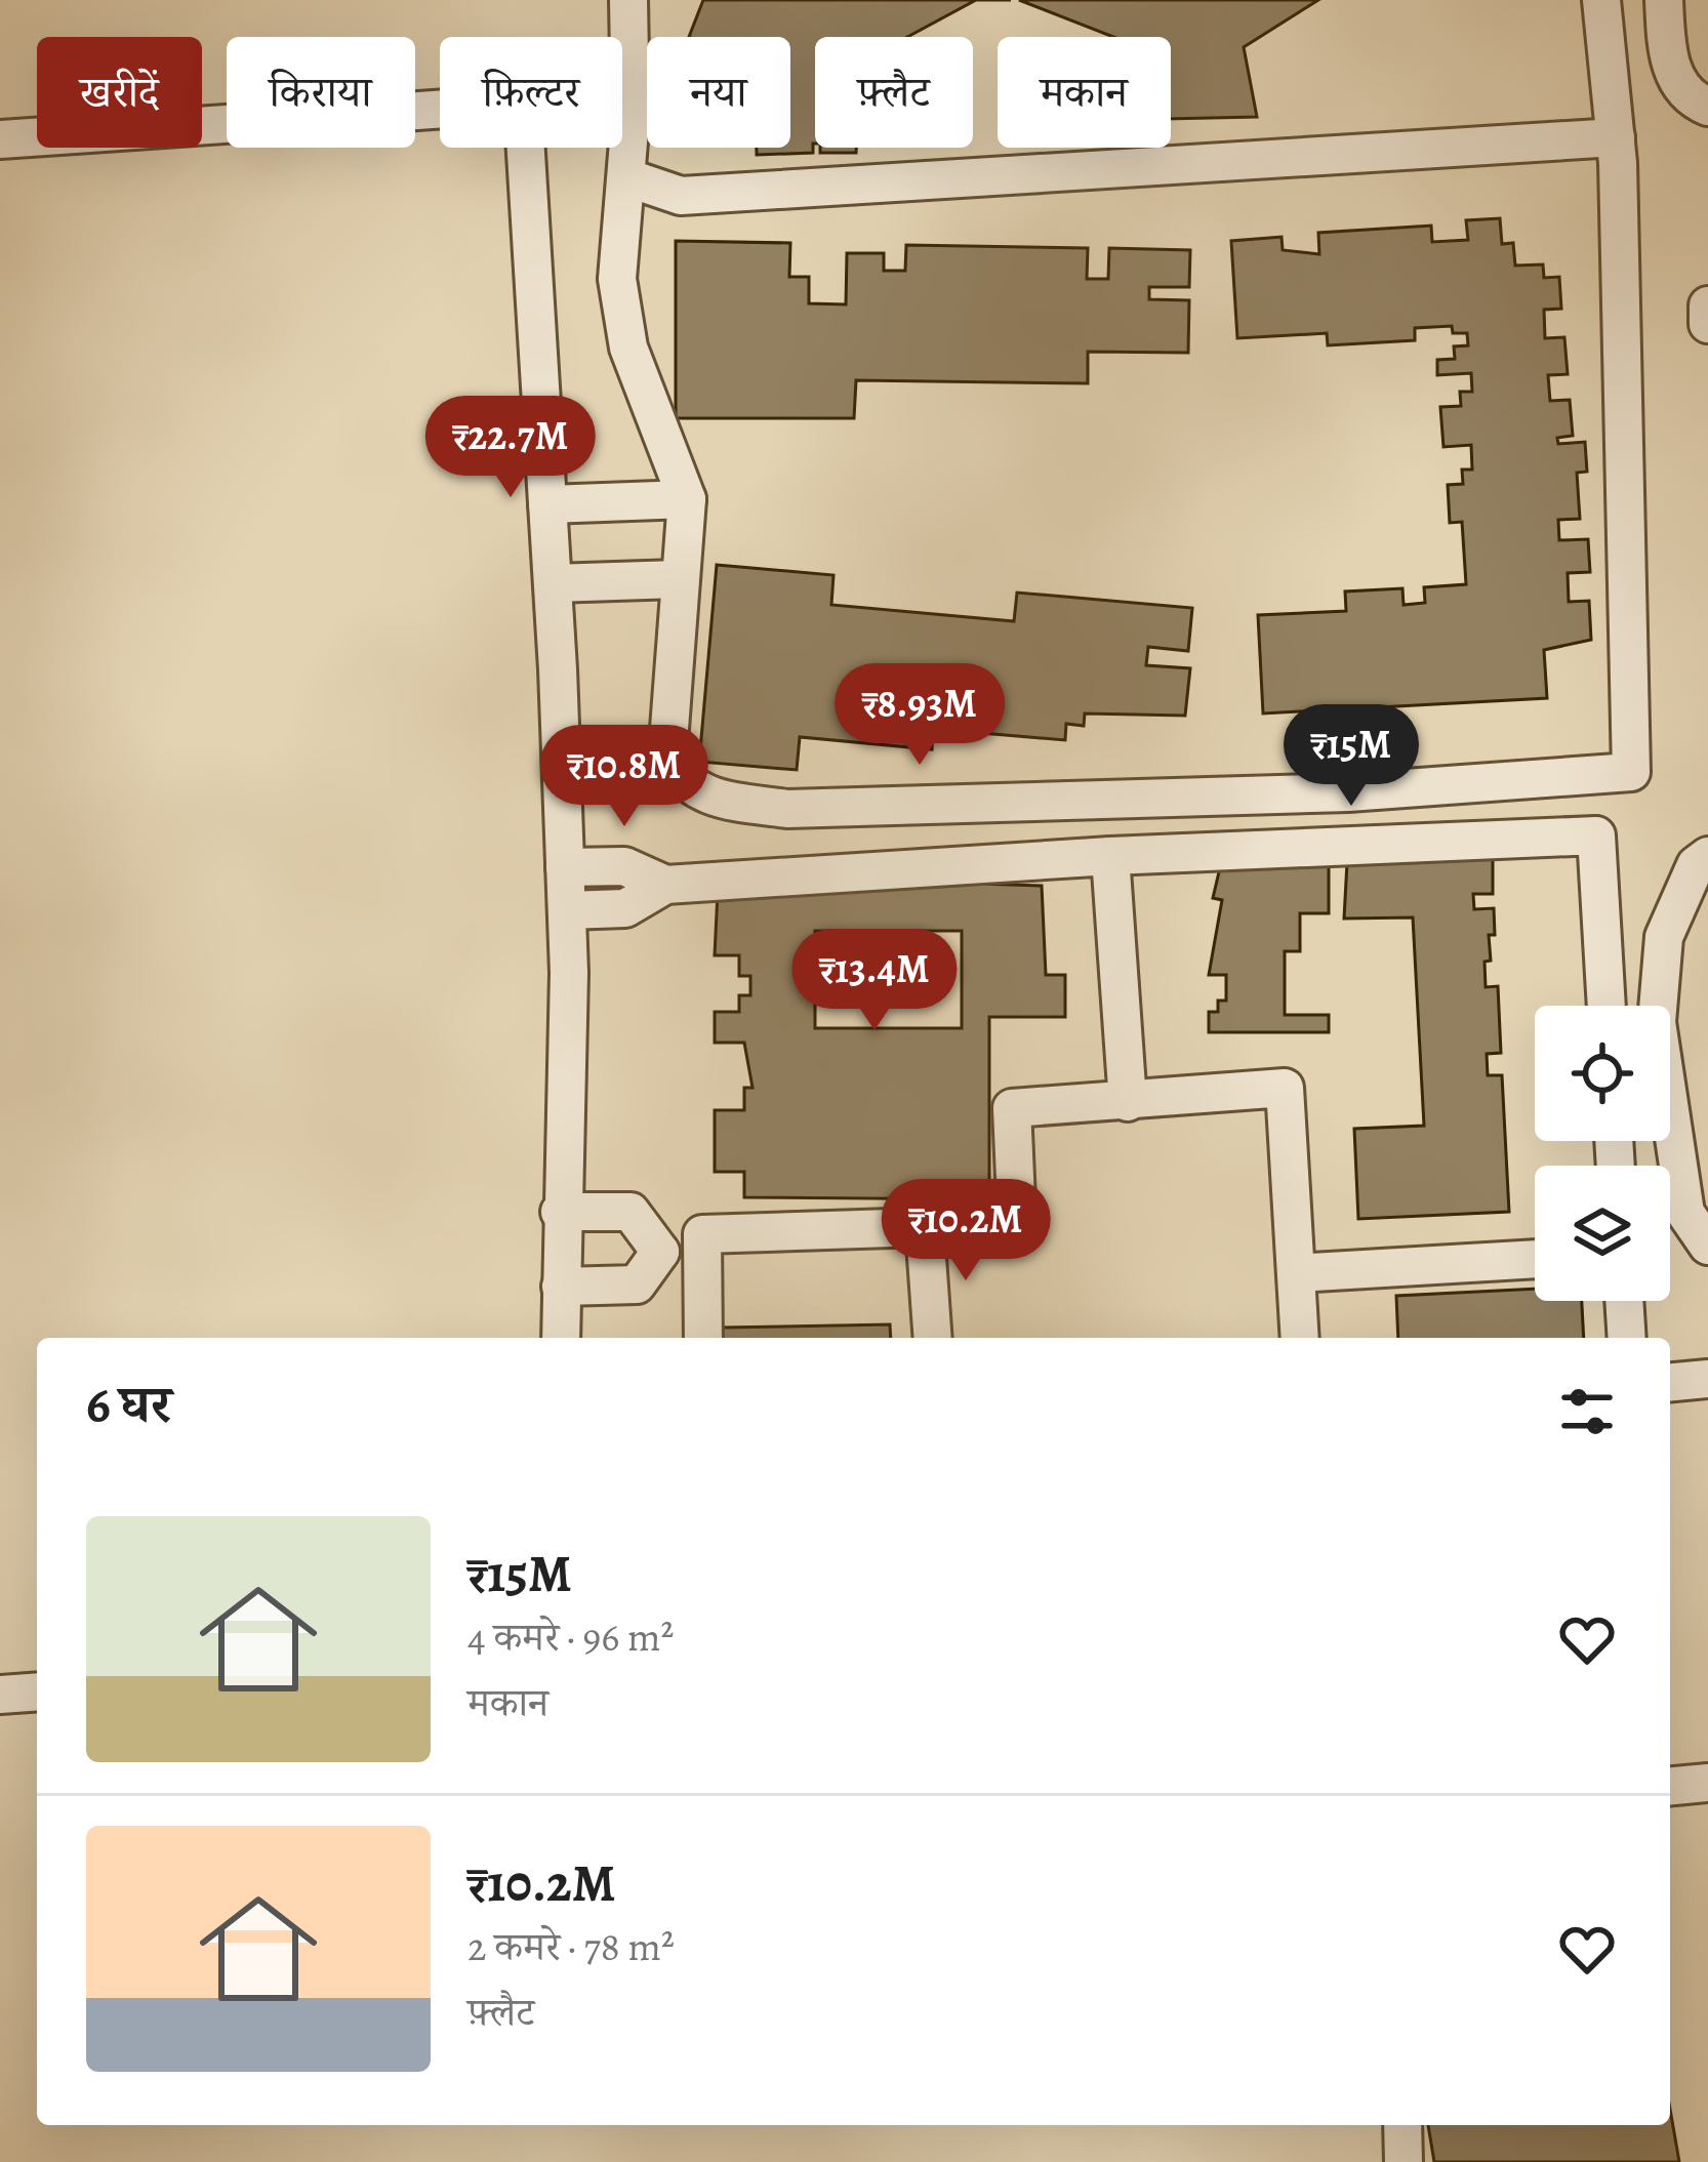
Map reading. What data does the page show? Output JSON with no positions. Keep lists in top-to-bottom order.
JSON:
{
  "page": {
    "chip": [
      "खरीदें",
      "किराया",
      "फ़िल्टर",
      "नया",
      "फ़्लैट",
      "मकान"
    ],
    "price": [
      "₹22.7M",
      "₹8.93M",
      "₹15M",
      "₹10.8M",
      "₹13.4M",
      "₹10.2M"
    ],
    "heading": "6 घर",
    "list": [
      {
        "name": "₹15M",
        "note": "4 कमरे · 96 m² · मकान"
      },
      {
        "name": "₹10.2M",
        "note": "2 कमरे · 78 m² · फ़्लैट"
      }
    ]
  }
}
